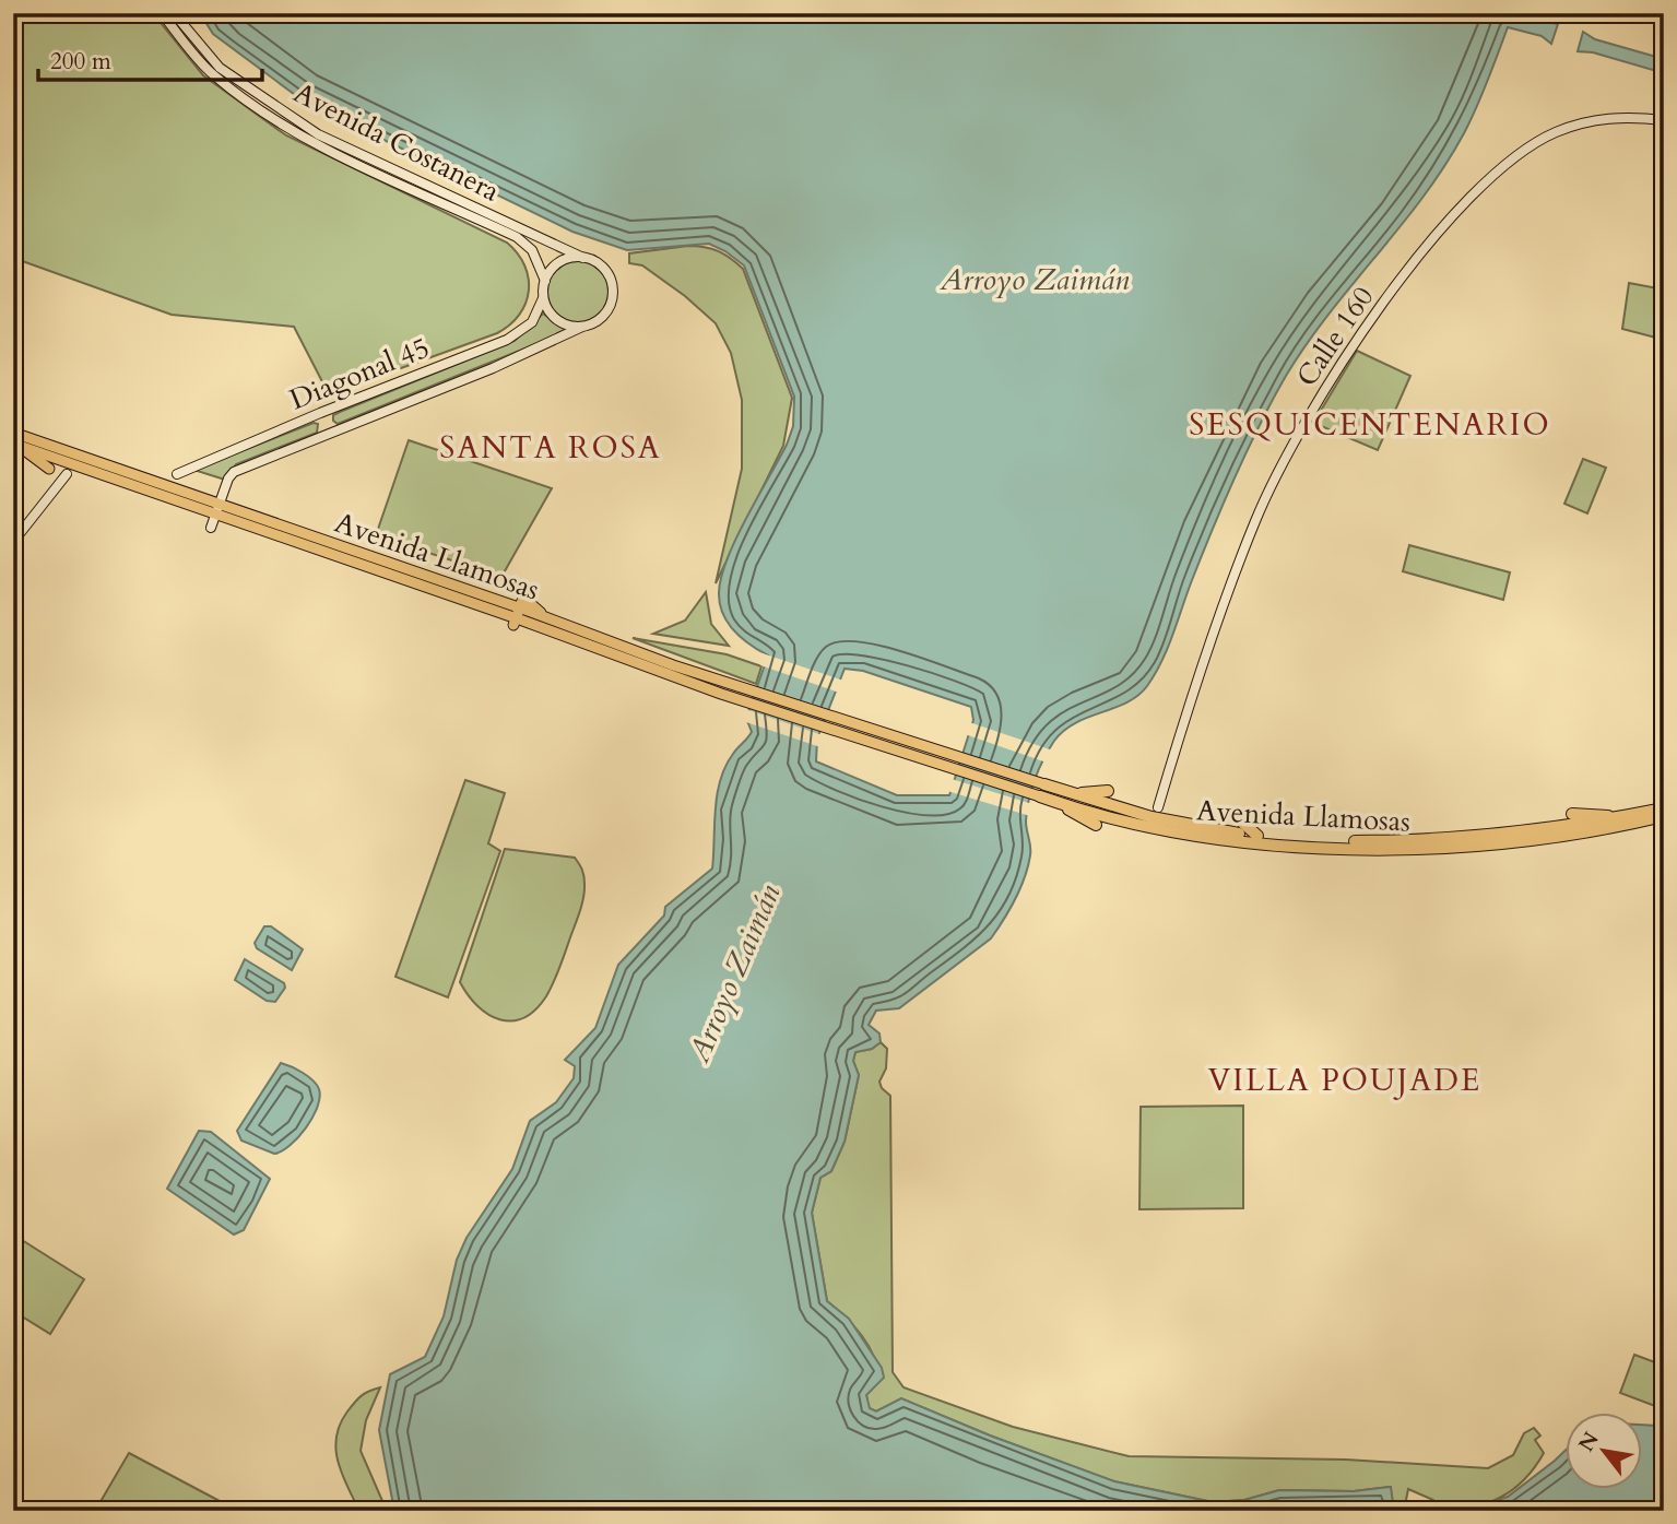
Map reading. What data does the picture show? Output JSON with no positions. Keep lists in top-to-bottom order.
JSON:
{
  "streets": {
    "highway": ["Avenida Llamosas"],
    "main road": ["Avenida Costanera", "Calle 160", "Diagonal 45"]
  },
  "crossings": [
    ["Avenida Costanera", "Diagonal 45"],
    ["Diagonal 45", "Avenida Llamosas"]
  ],
  "districts": ["SESQUICENTENARIO", "SANTA ROSA", "VILLA POUJADE"],
  "water": ["Arroyo Zaimán"],
  "scale_bar": "200 m",
  "north": "top left"
}
